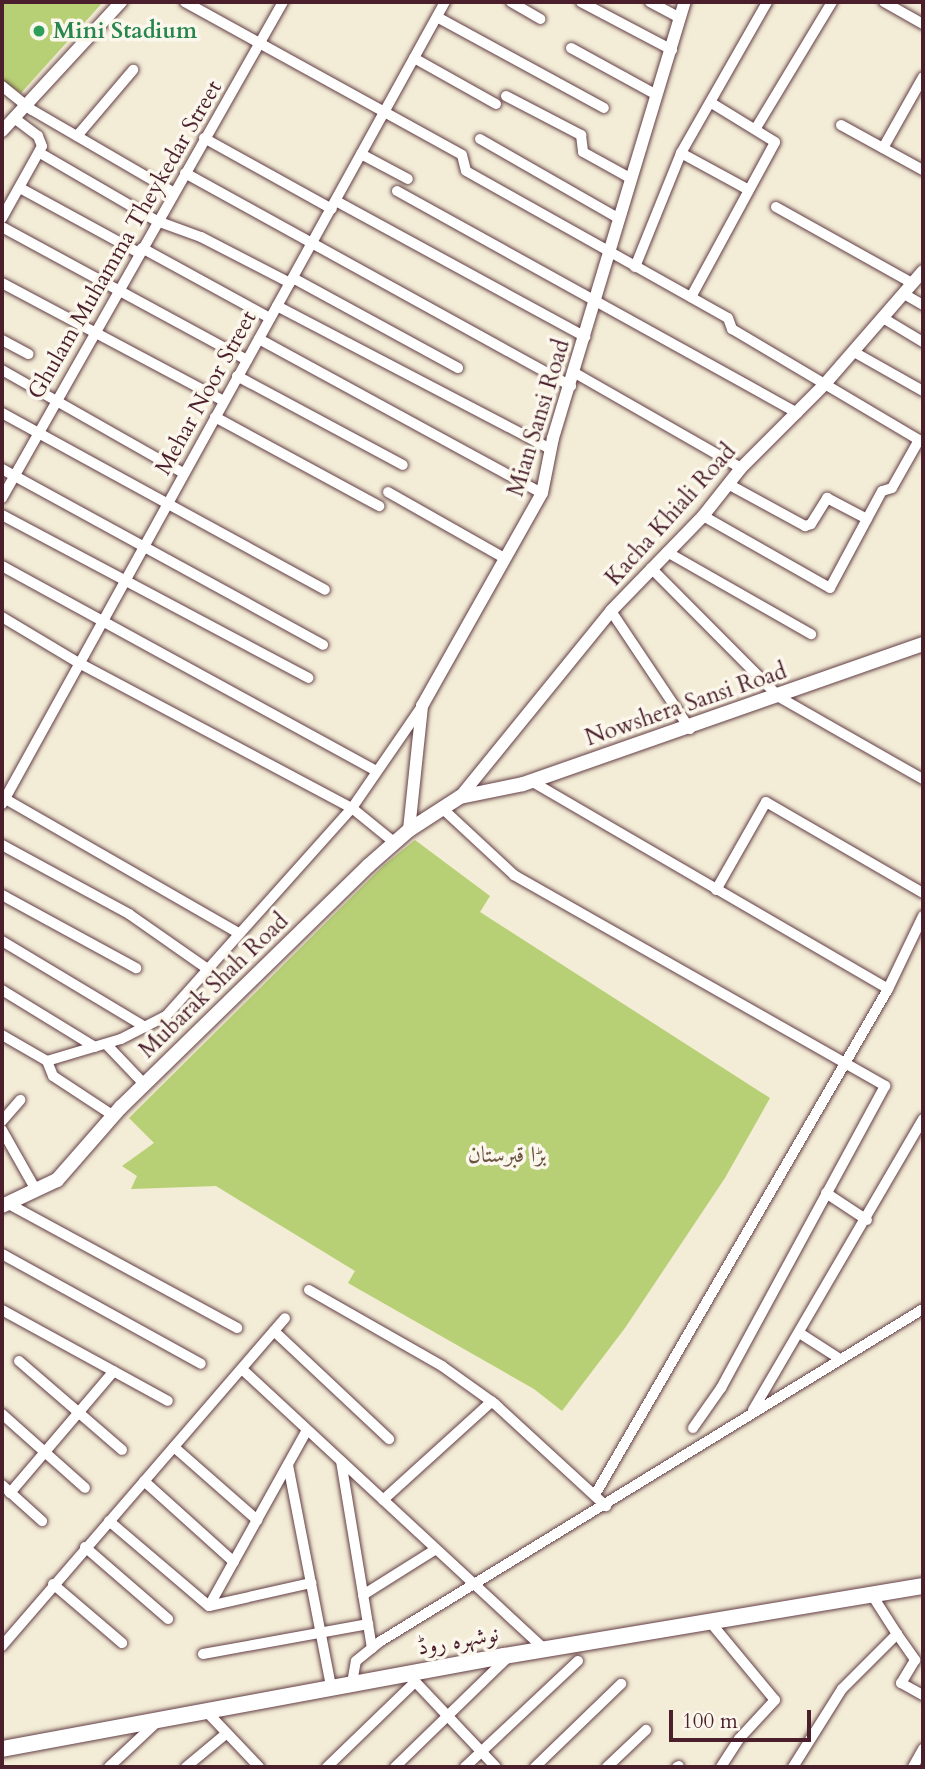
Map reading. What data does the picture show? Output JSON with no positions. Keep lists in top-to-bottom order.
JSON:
{
  "streets": {
    "main road": ["Nowshera Sansi Road", "Mubarak Shah Road", "نوشہرہ روڈ"],
    "street": [
      "Ghulam Muhamma Theykedar Street",
      "Mehar Noor Street",
      "Mian Sansi Road",
      "Kacha Khiali Road"
    ]
  },
  "crossings": [
    ["Mian Sansi Road", "Mubarak Shah Road"],
    ["Kacha Khiali Road", "Nowshera Sansi Road"],
    ["Kacha Khiali Road", "Mubarak Shah Road"],
    ["Nowshera Sansi Road", "Mubarak Shah Road"]
  ],
  "parks": ["بڑا قبرستان"],
  "places": ["Mini Stadium"],
  "scale_bar": "100 m"
}
